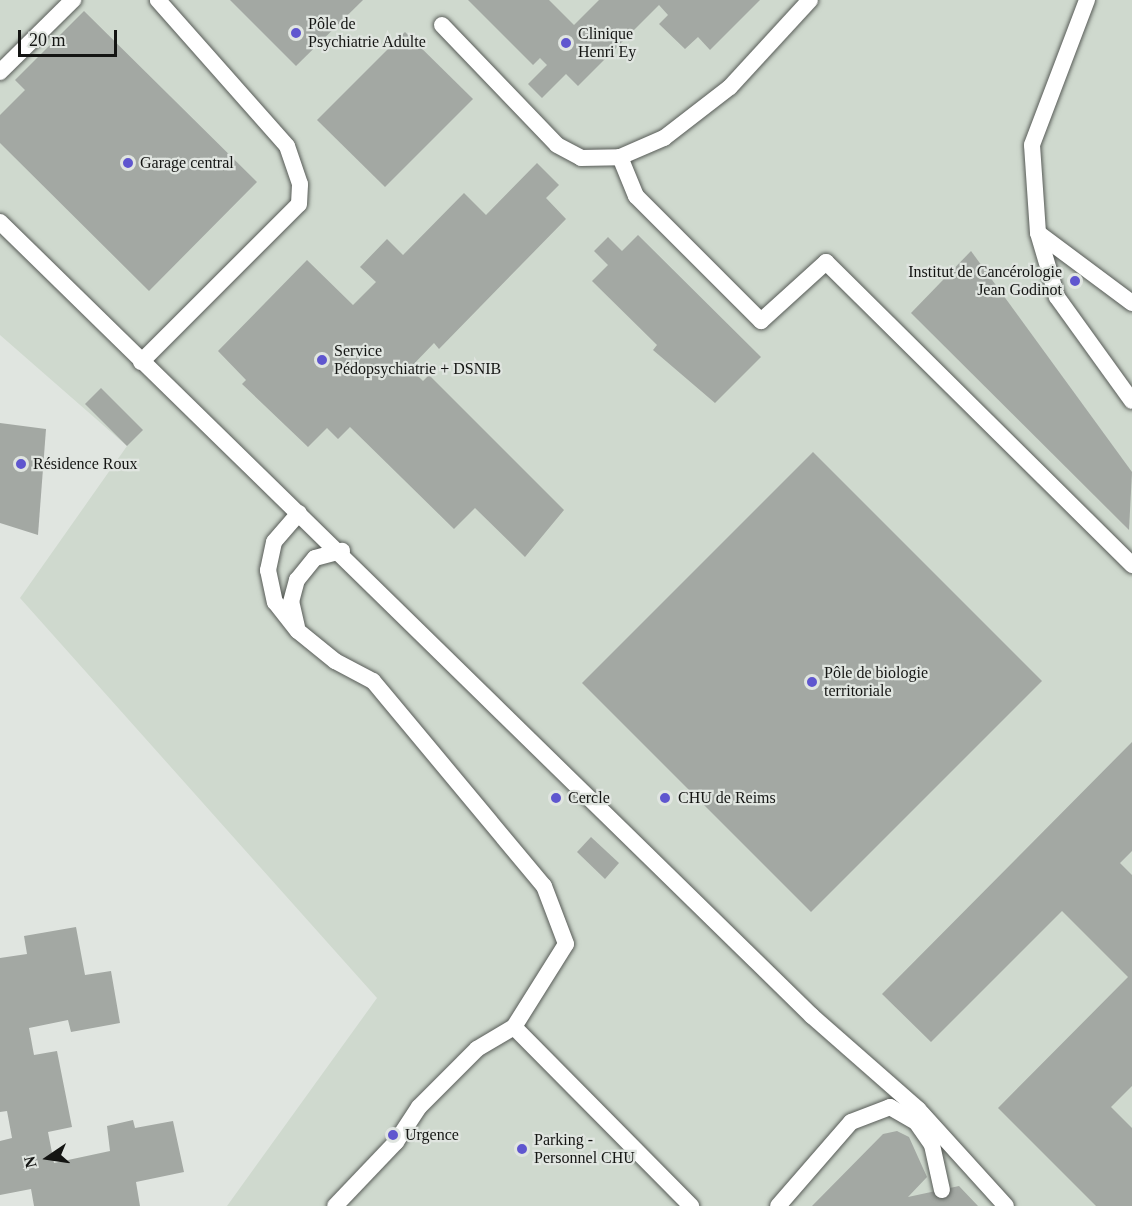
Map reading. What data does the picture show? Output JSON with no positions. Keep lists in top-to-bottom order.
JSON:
{
  "places": [
    "Pôle de Psychiatrie Adulte",
    "Clinique Henri Ey",
    "Garage central",
    "Institut de Cancérologie Jean Godinot",
    "Service Pédopsychiatrie + DSNIB",
    "Résidence Roux",
    "Pôle de biologie territoriale",
    "Cercle",
    "CHU de Reims",
    "Urgence",
    "Parking - Personnel CHU"
  ],
  "scale_bar": "20 m",
  "north": "left"
}
